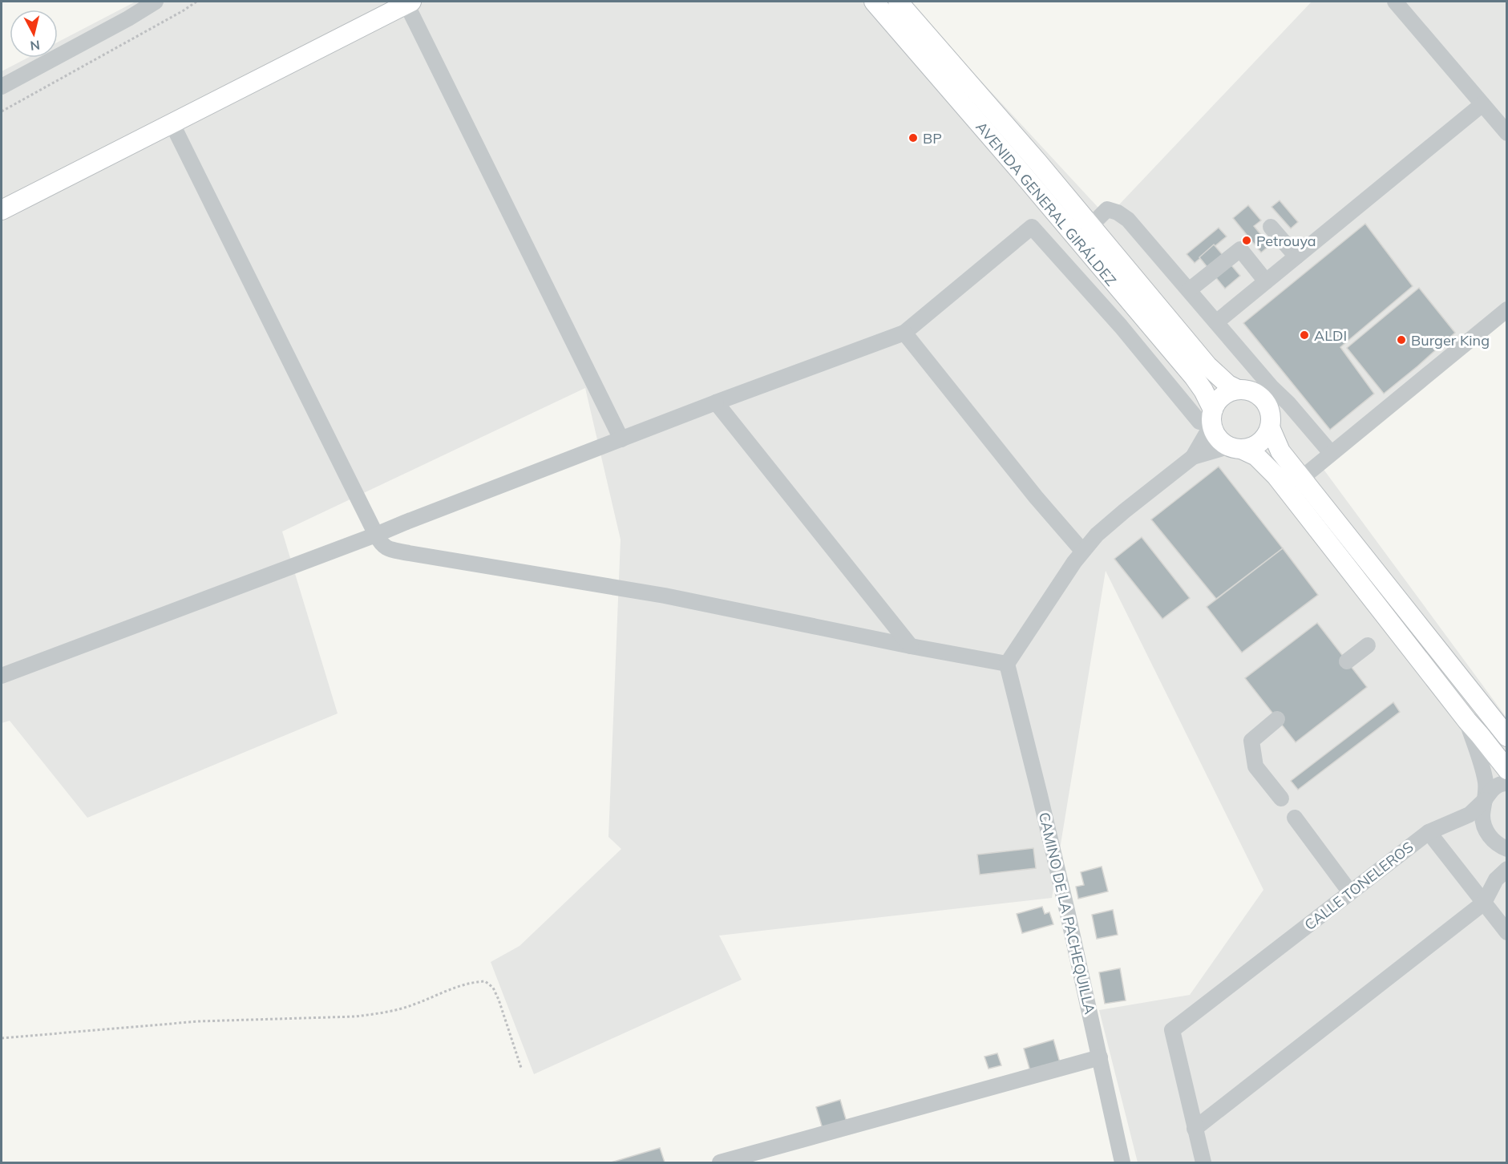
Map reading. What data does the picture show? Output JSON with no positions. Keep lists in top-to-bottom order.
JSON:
{
  "streets": {
    "main road": ["AVENIDA GENERAL GIRÁLDEZ"],
    "street": ["CALLE TONELEROS", "CAMINO DE LA PACHEQUILLA"]
  },
  "places": [
    "BP",
    "Petrouya",
    "ALDI",
    "Burger King"
  ],
  "north": "bottom"
}
